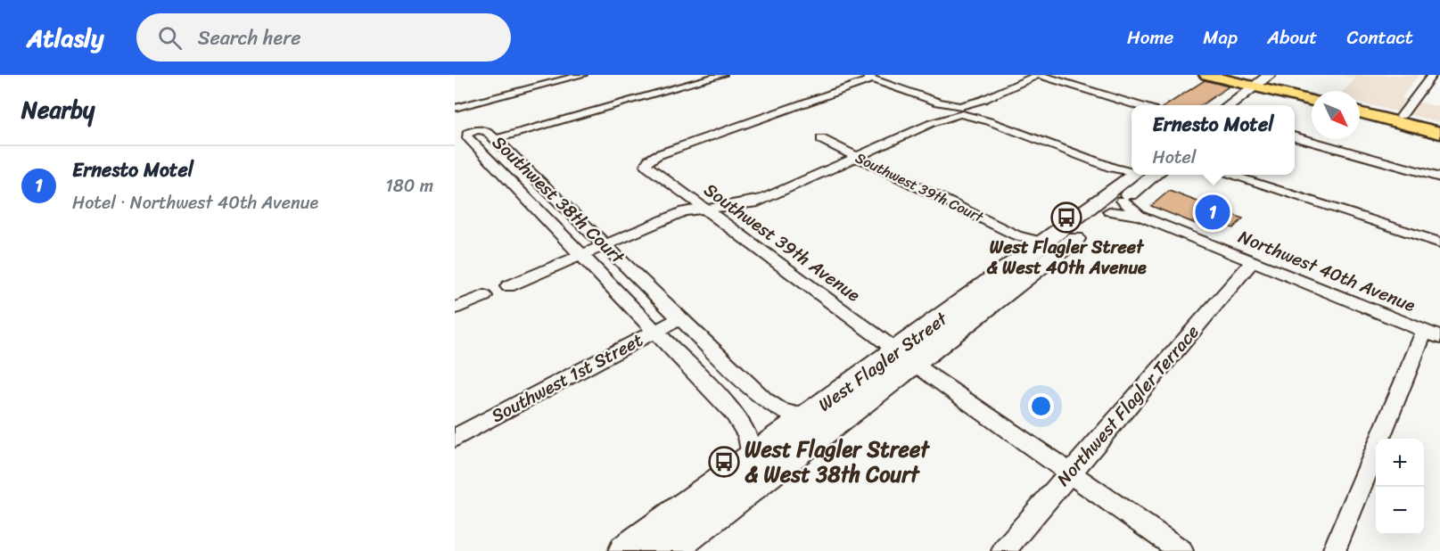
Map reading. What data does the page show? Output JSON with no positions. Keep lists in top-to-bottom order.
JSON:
{
  "streets": {
    "main road": ["West Flagler Street"],
    "street": [
      "Southwest 39th Court",
      "Southwest 38th Court",
      "Southwest 39th Avenue",
      "Northwest 40th Avenue",
      "Southwest 1st Street",
      "Northwest Flagler Terrace"
    ]
  },
  "crossings": [
    ["Southwest 39th Court", "West Flagler Street"],
    ["Southwest 38th Court", "West Flagler Street"],
    ["Southwest 38th Court", "Southwest 1st Street"],
    ["Southwest 39th Avenue", "West Flagler Street"],
    ["Southwest 39th Avenue", "Northwest Flagler Terrace"],
    ["Northwest 40th Avenue", "West Flagler Street"],
    ["Northwest 40th Avenue", "Northwest Flagler Terrace"]
  ],
  "places": {
    "bus stop": ["West Flagler Street & West 40th Avenue", "West Flagler Street & West 38th Court"]
  },
  "north": "bottom right",
  "page": {
    "header": "Atlasly",
    "search": "Search here",
    "nav": [
      "Home",
      "Map",
      "About",
      "Contact"
    ],
    "heading": "Nearby",
    "popup": ["Ernesto Motel", "Hotel"],
    "list": [
      {
        "mark": "1",
        "name": "Ernesto Motel",
        "note": "Hotel · Northwest 40th Avenue",
        "value": "180 m"
      }
    ],
    "pins": "1",
    "map_buttons": ["+", "−"]
  }
}
